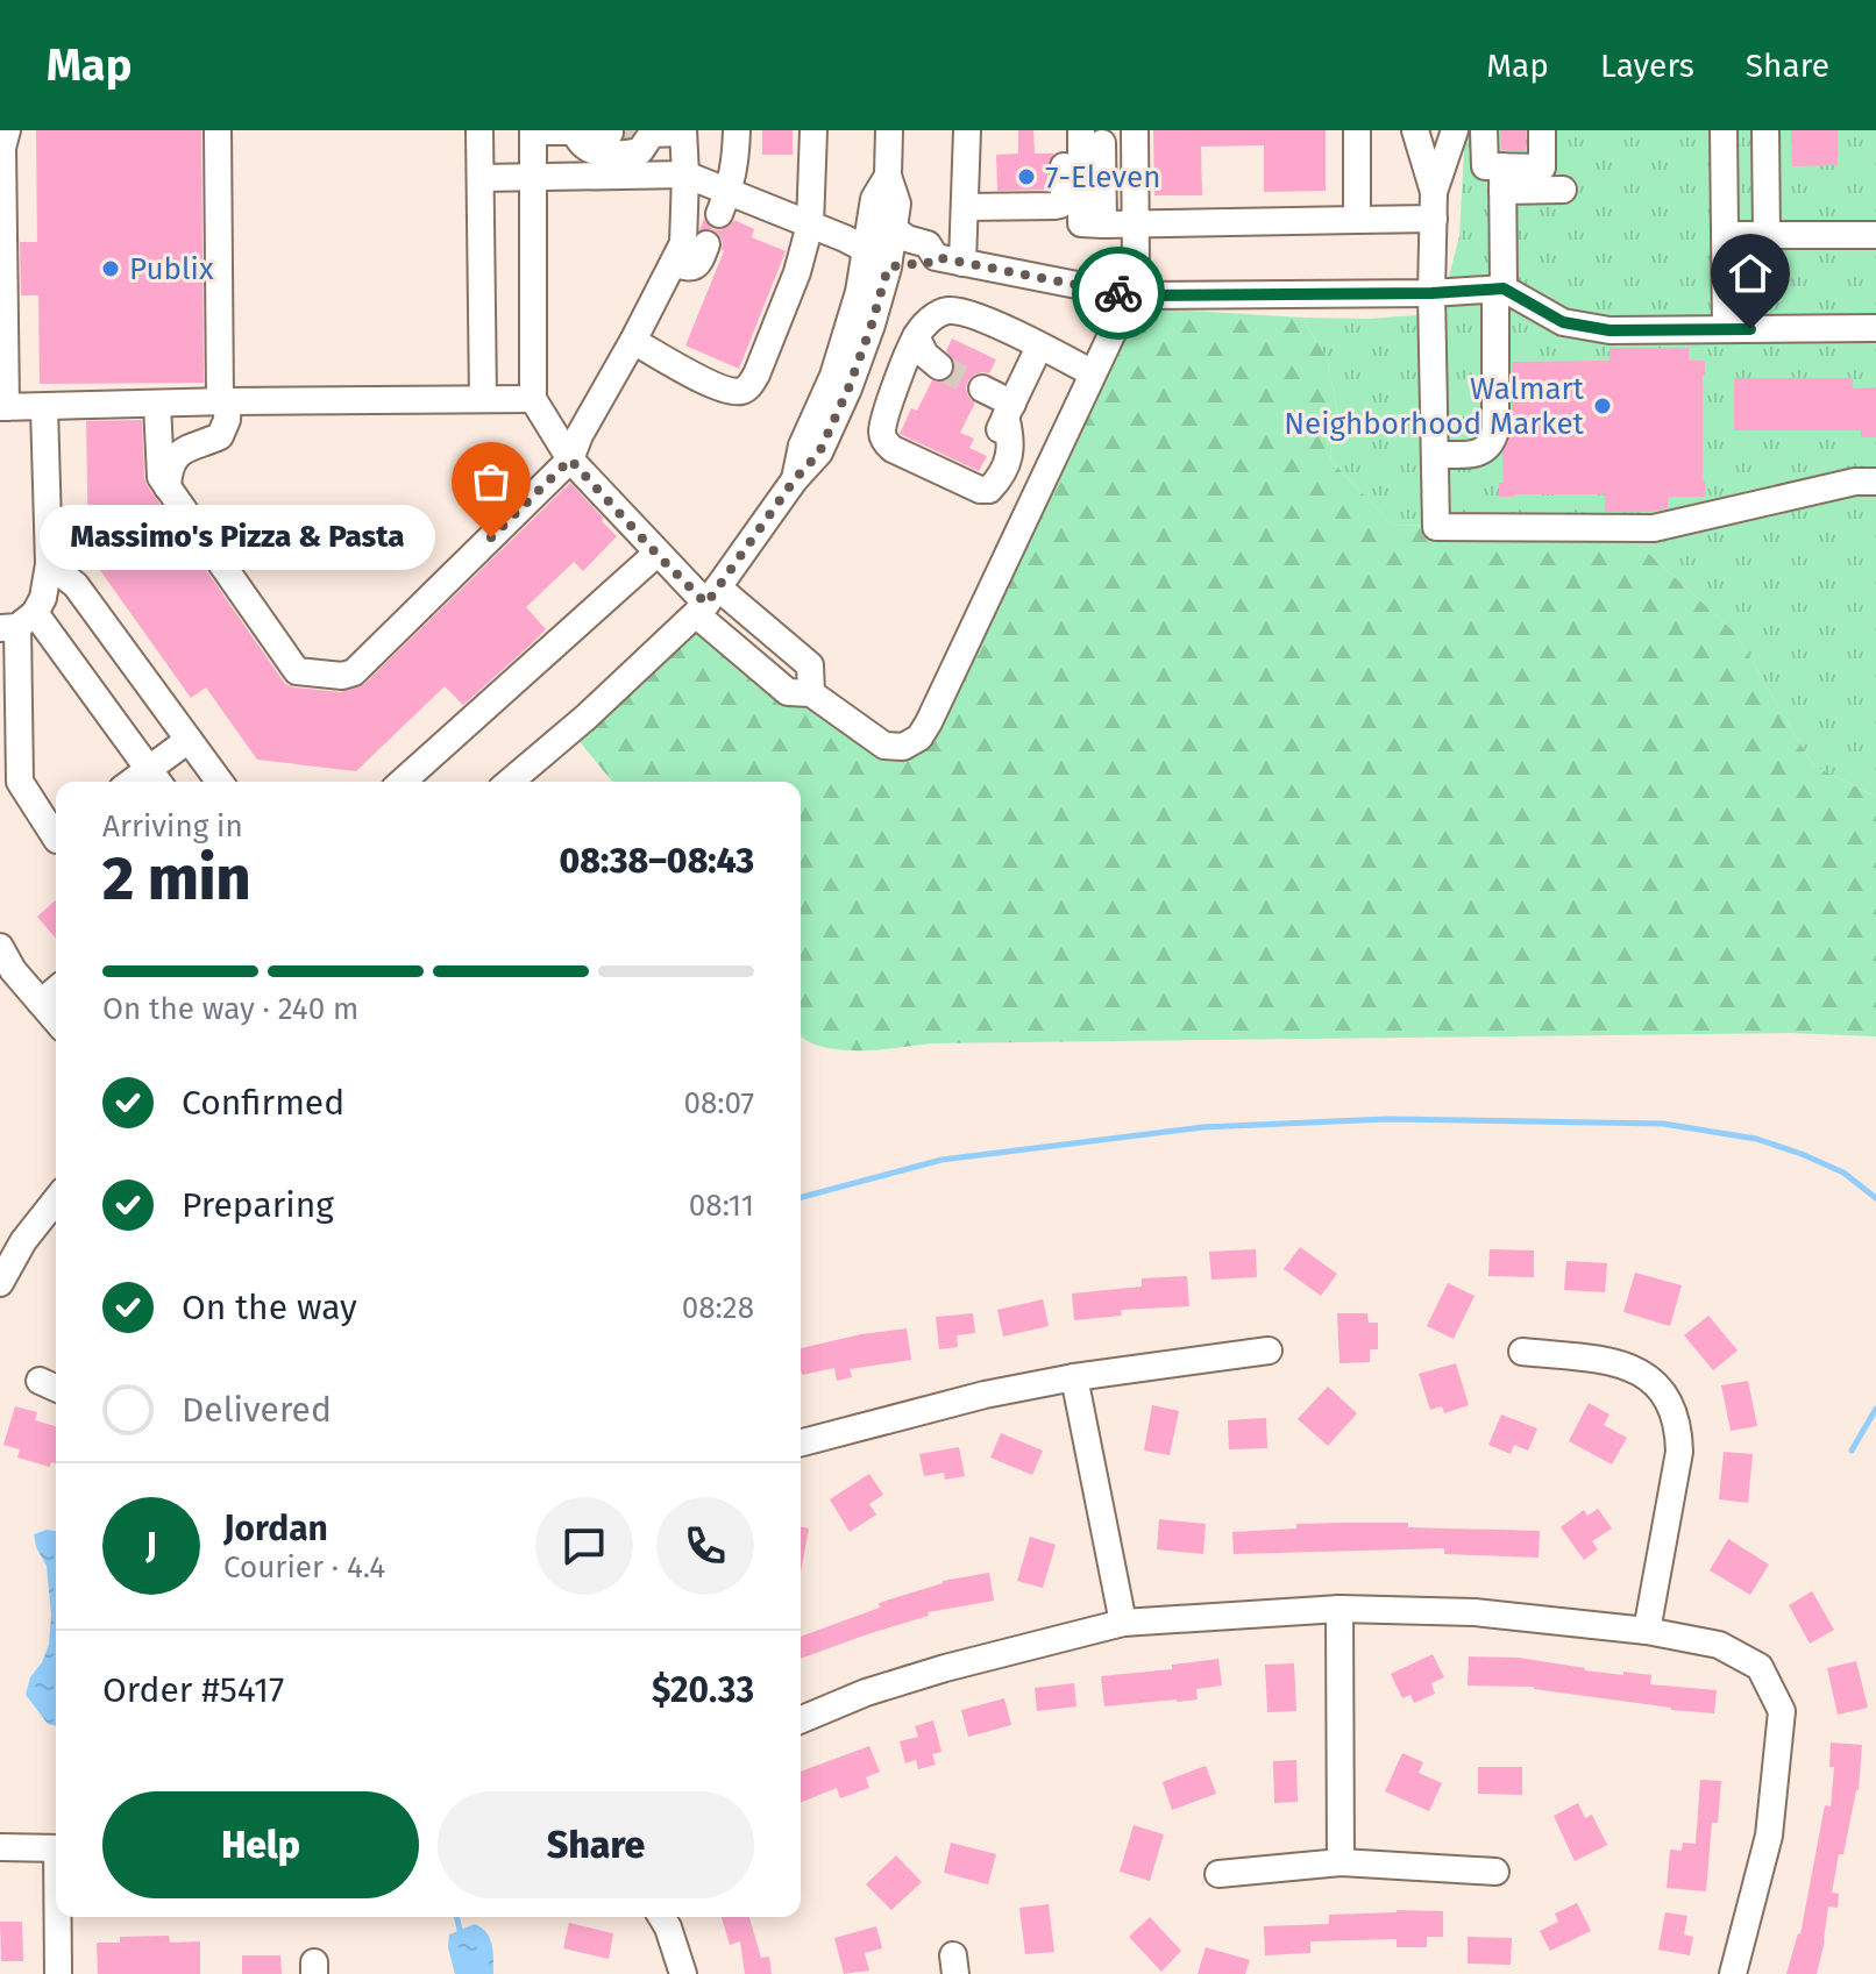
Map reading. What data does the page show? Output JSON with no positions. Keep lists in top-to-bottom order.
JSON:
{
  "places": [
    "7-Eleven",
    "Publix",
    "Walmart Neighborhood Market",
    "Massimo's Pizza & Pasta"
  ],
  "page": {
    "header": "Map",
    "nav": ["Map", "Layers", "Share"],
    "bubble": "Massimo's Pizza & Pasta",
    "heading": ["2 min", "Arriving in", "08:38–08:43"],
    "panel": [
      "Jordan",
      "Courier · 4.4",
      "Order #5417",
      "$20.33"
    ],
    "bar": "On the way · 240 m",
    "list": [
      ["Confirmed", "08:07"],
      ["Preparing", "08:11"],
      ["On the way", "08:28"],
      "Delivered"
    ],
    "round": "J",
    "buttons": ["Help", "Share"]
  }
}
